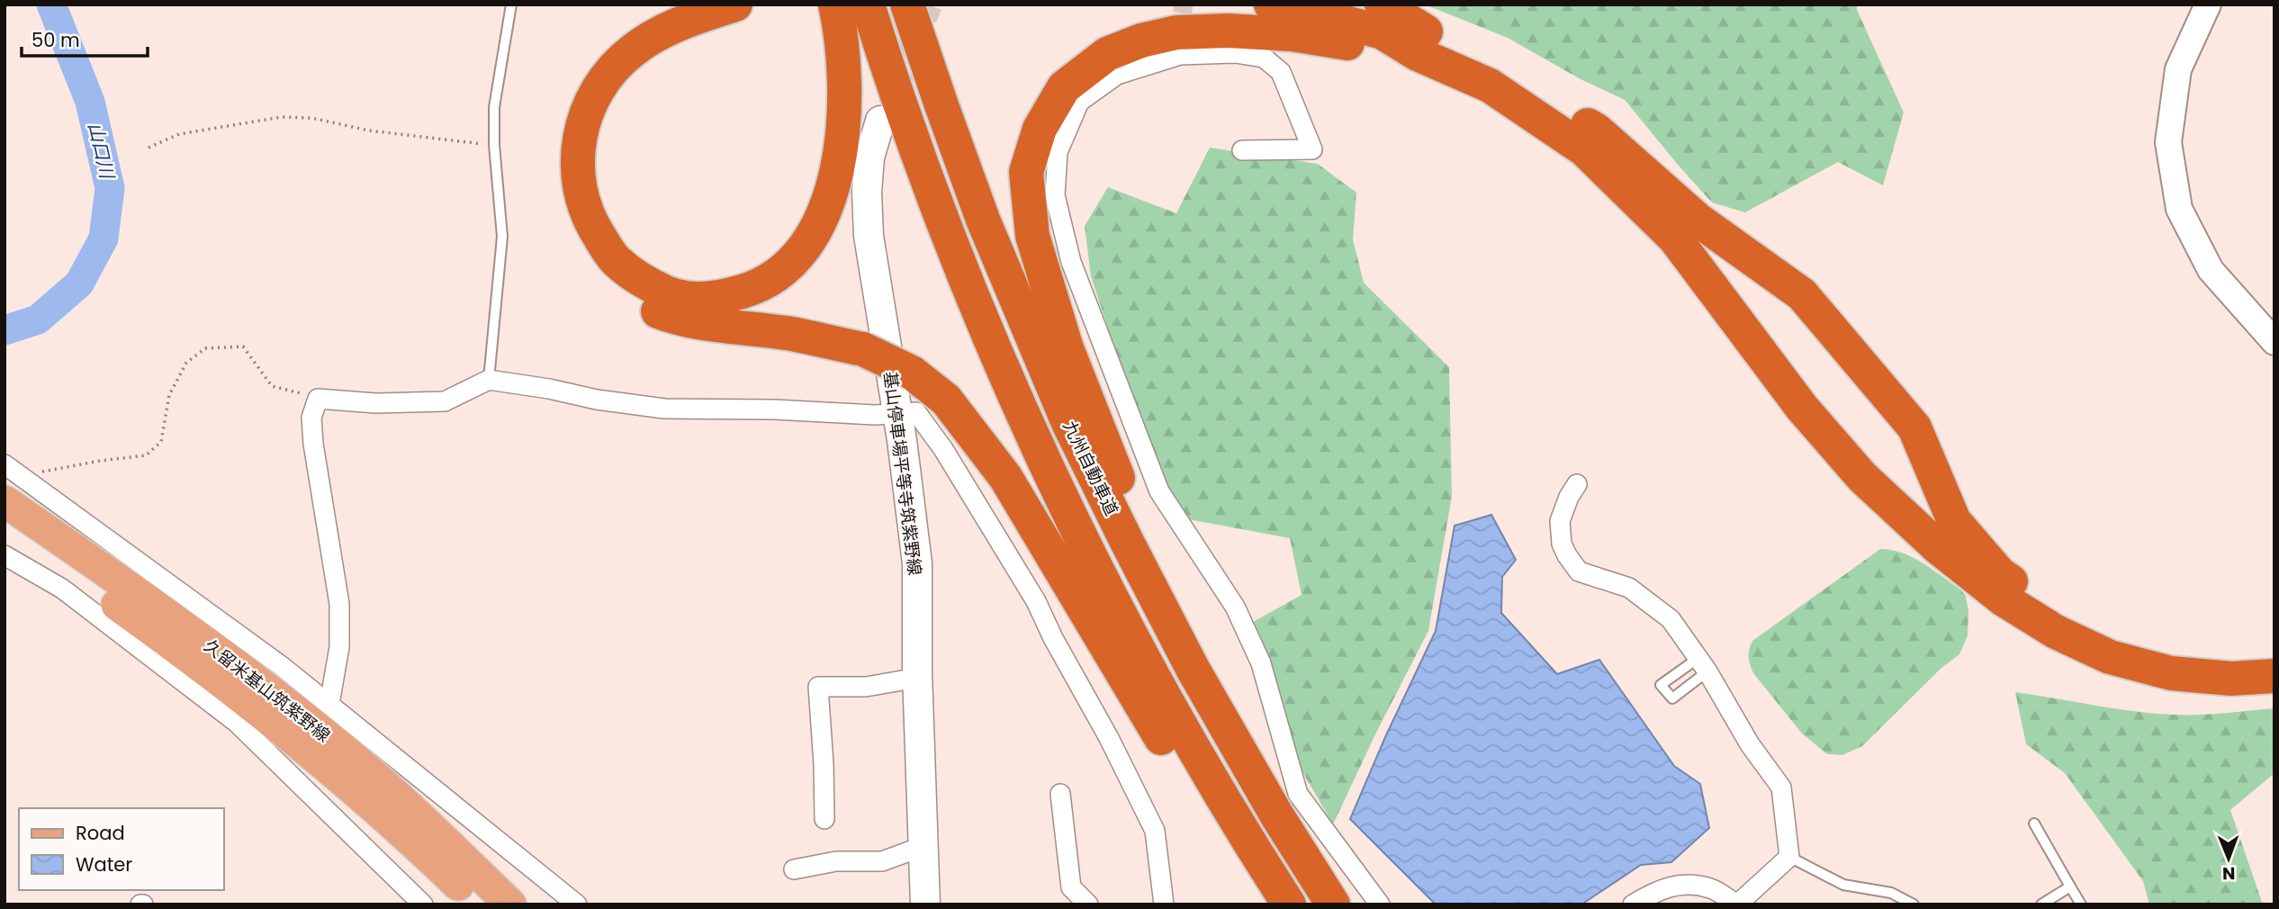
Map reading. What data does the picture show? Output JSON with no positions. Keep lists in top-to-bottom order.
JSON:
{
  "streets": {
    "highway": ["九州自動車道"],
    "main road": ["基山停車場平等寺筑紫野線", "久留米基山筑紫野線"]
  },
  "water": ["山口川"],
  "legend": ["Road", "Water"],
  "scale_bar": "50 m",
  "north": "bottom"
}
